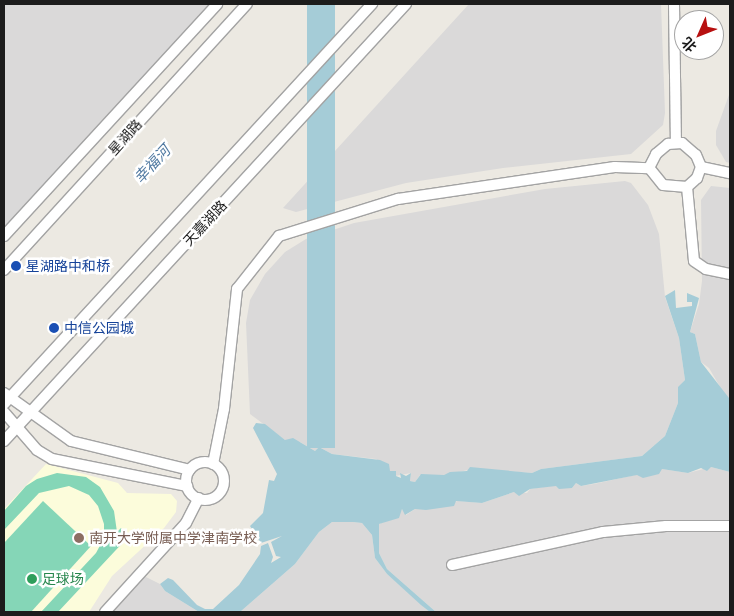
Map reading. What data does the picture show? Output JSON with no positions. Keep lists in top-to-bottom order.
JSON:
{
  "streets": {
    "street": ["星湖路", "天嘉湖路"]
  },
  "water": ["幸福河"],
  "places": [
    "星湖路中和桥",
    "中信公园城",
    "南开大学附属中学津南学校",
    "足球场"
  ],
  "north": "bottom left"
}
